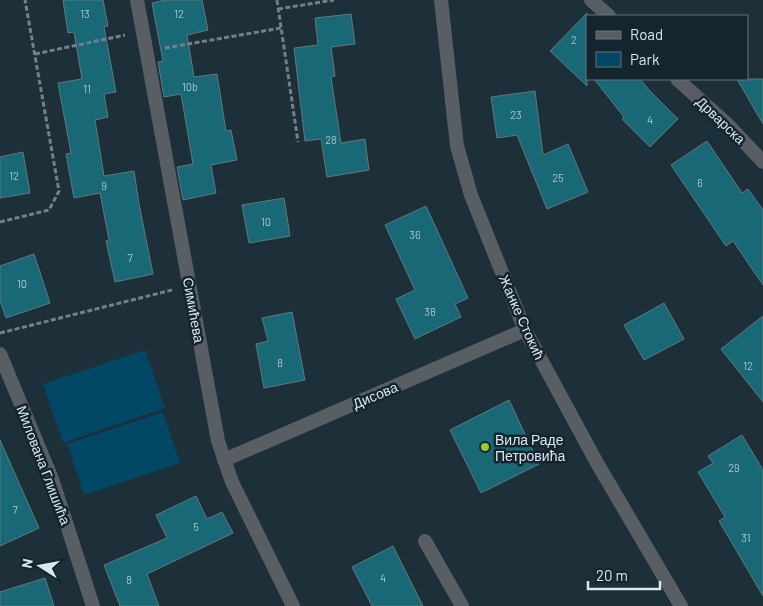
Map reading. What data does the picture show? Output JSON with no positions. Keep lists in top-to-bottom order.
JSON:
{
  "streets": {
    "street": [
      "Дрварска",
      "Симићева",
      "Жанке Стокић",
      "Дисова",
      "Милована Глишића"
    ]
  },
  "crossings": [
    ["Симићева", "Дисова"],
    ["Жанке Стокић", "Дисова"]
  ],
  "places": ["Вила Раде Петровића"],
  "house_numbers": [
    "13",
    "12",
    "2",
    "10b",
    "11",
    "23",
    "4",
    "28",
    "12",
    "25",
    "6",
    "9",
    "10",
    "36",
    "7",
    "10",
    "38",
    "8",
    "12",
    "29",
    "7",
    "5",
    "31",
    "4",
    "8"
  ],
  "legend": ["Road", "Park"],
  "scale_bar": "20 m",
  "north": "left"
}
